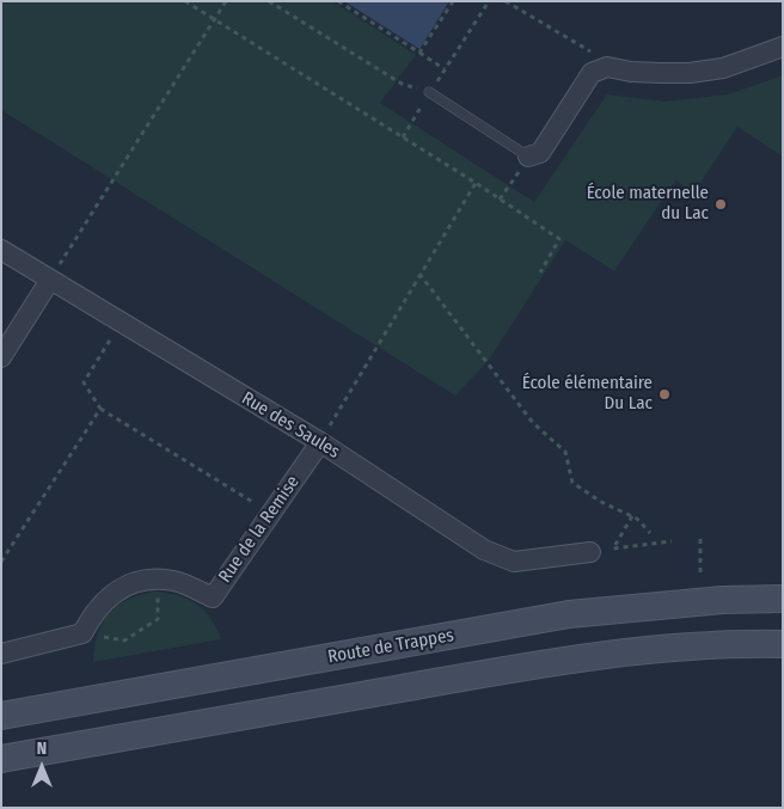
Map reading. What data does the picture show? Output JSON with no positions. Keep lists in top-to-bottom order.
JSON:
{
  "streets": {
    "main road": ["Route de Trappes"],
    "street": ["Rue des Saules", "Rue de la Remise"]
  },
  "crossings": [
    ["Rue des Saules", "Rue de la Remise"]
  ],
  "places": ["École maternelle du Lac", "École élémentaire Du Lac"],
  "north": "top"
}
